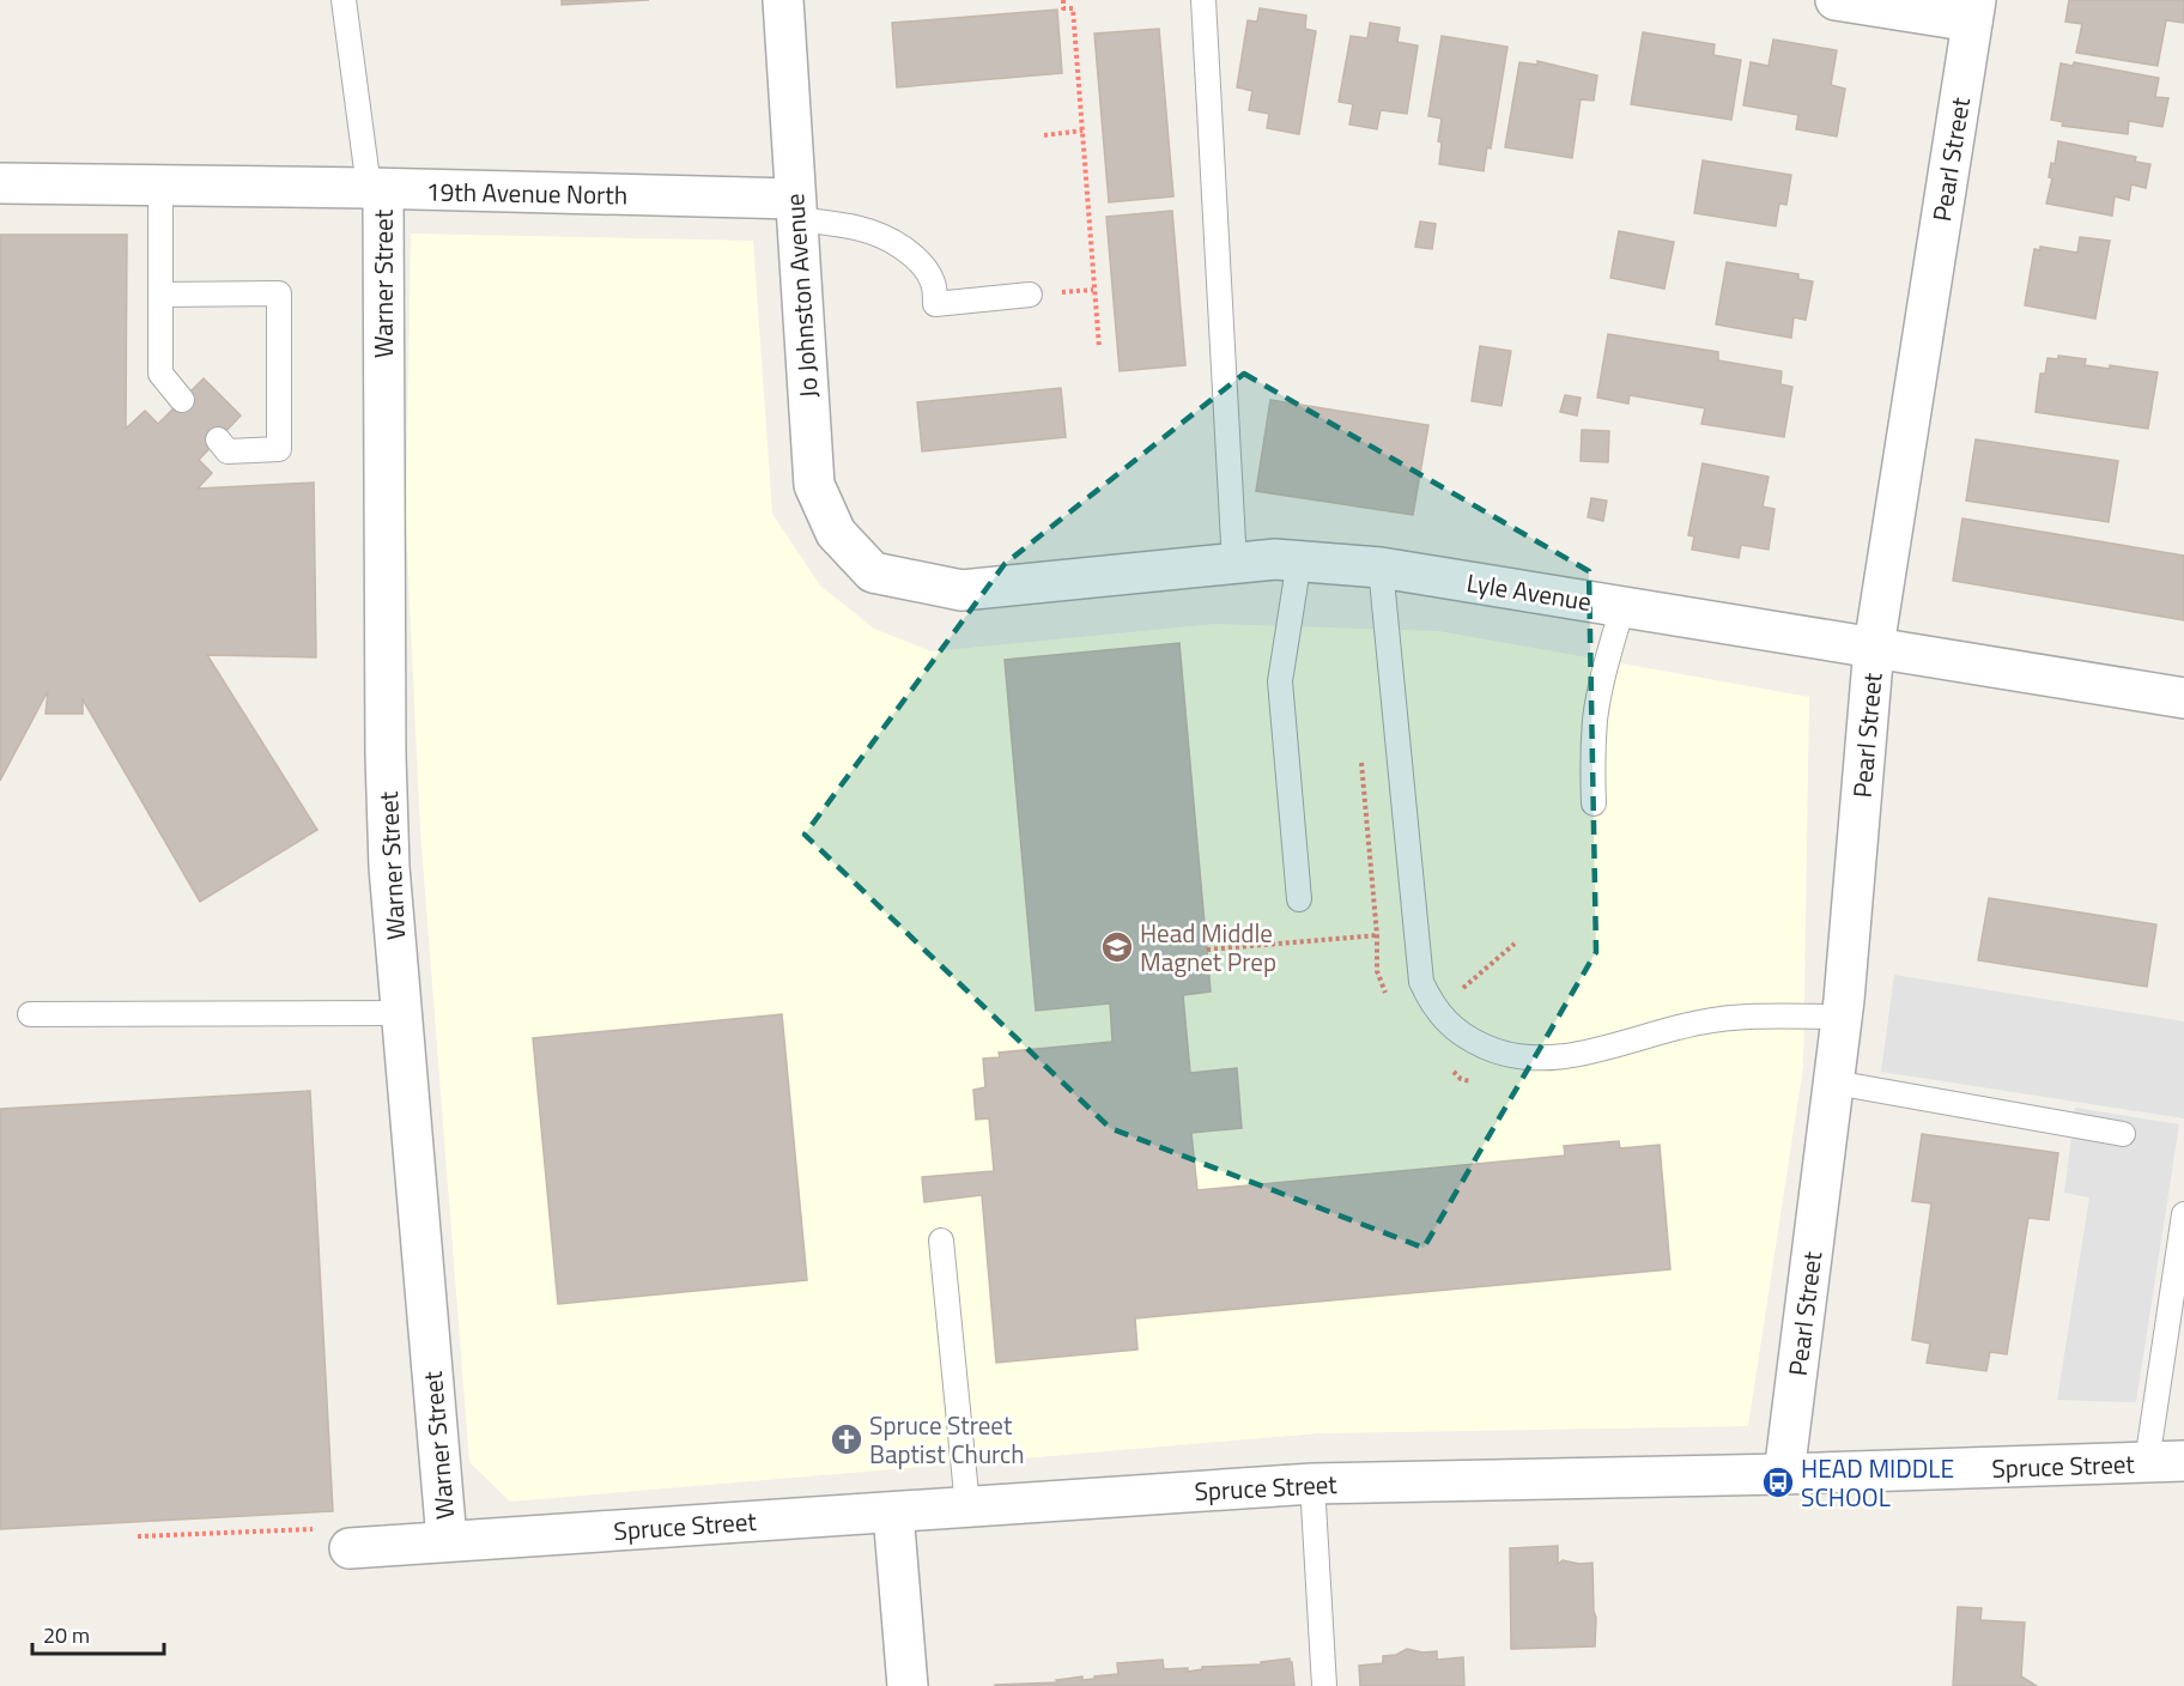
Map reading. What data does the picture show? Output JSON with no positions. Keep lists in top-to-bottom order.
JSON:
{
  "streets": {
    "street": [
      "Pearl Street",
      "19th Avenue North",
      "Warner Street",
      "Jo Johnston Avenue",
      "Lyle Avenue",
      "Spruce Street"
    ]
  },
  "crossings": [
    ["Pearl Street", "Lyle Avenue"],
    ["Pearl Street", "Spruce Street"],
    ["19th Avenue North", "Warner Street"],
    ["19th Avenue North", "Jo Johnston Avenue"],
    ["Warner Street", "Spruce Street"],
    ["Jo Johnston Avenue", "Lyle Avenue"]
  ],
  "places": {
    "school or university": ["Head Middle Magnet Prep"],
    "church": ["Spruce Street Baptist Church"],
    "bus stop": ["HEAD MIDDLE SCHOOL"]
  },
  "scale_bar": "20 m"
}
